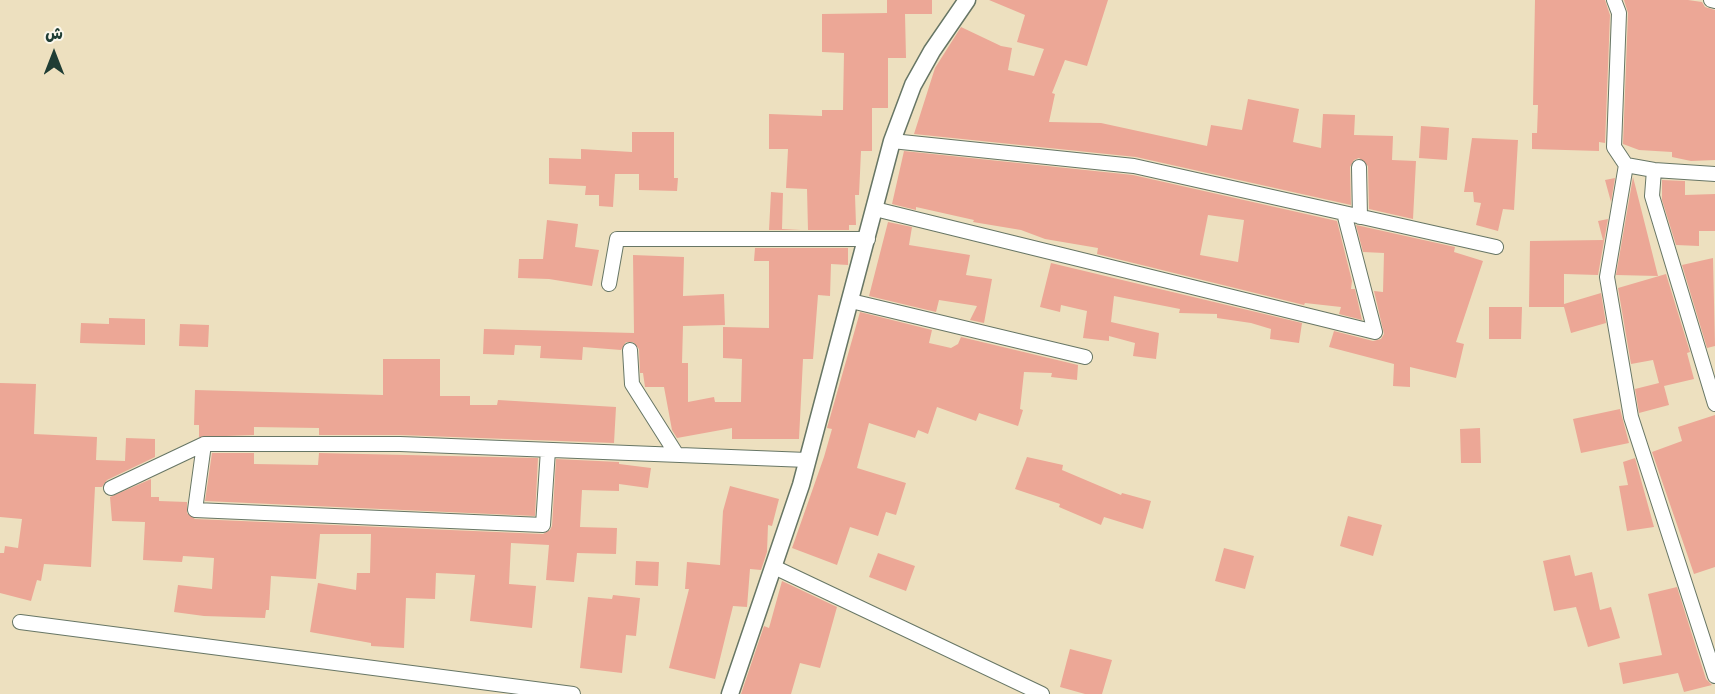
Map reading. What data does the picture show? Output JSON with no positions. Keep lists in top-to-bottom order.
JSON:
{
  "north": "top"
}
